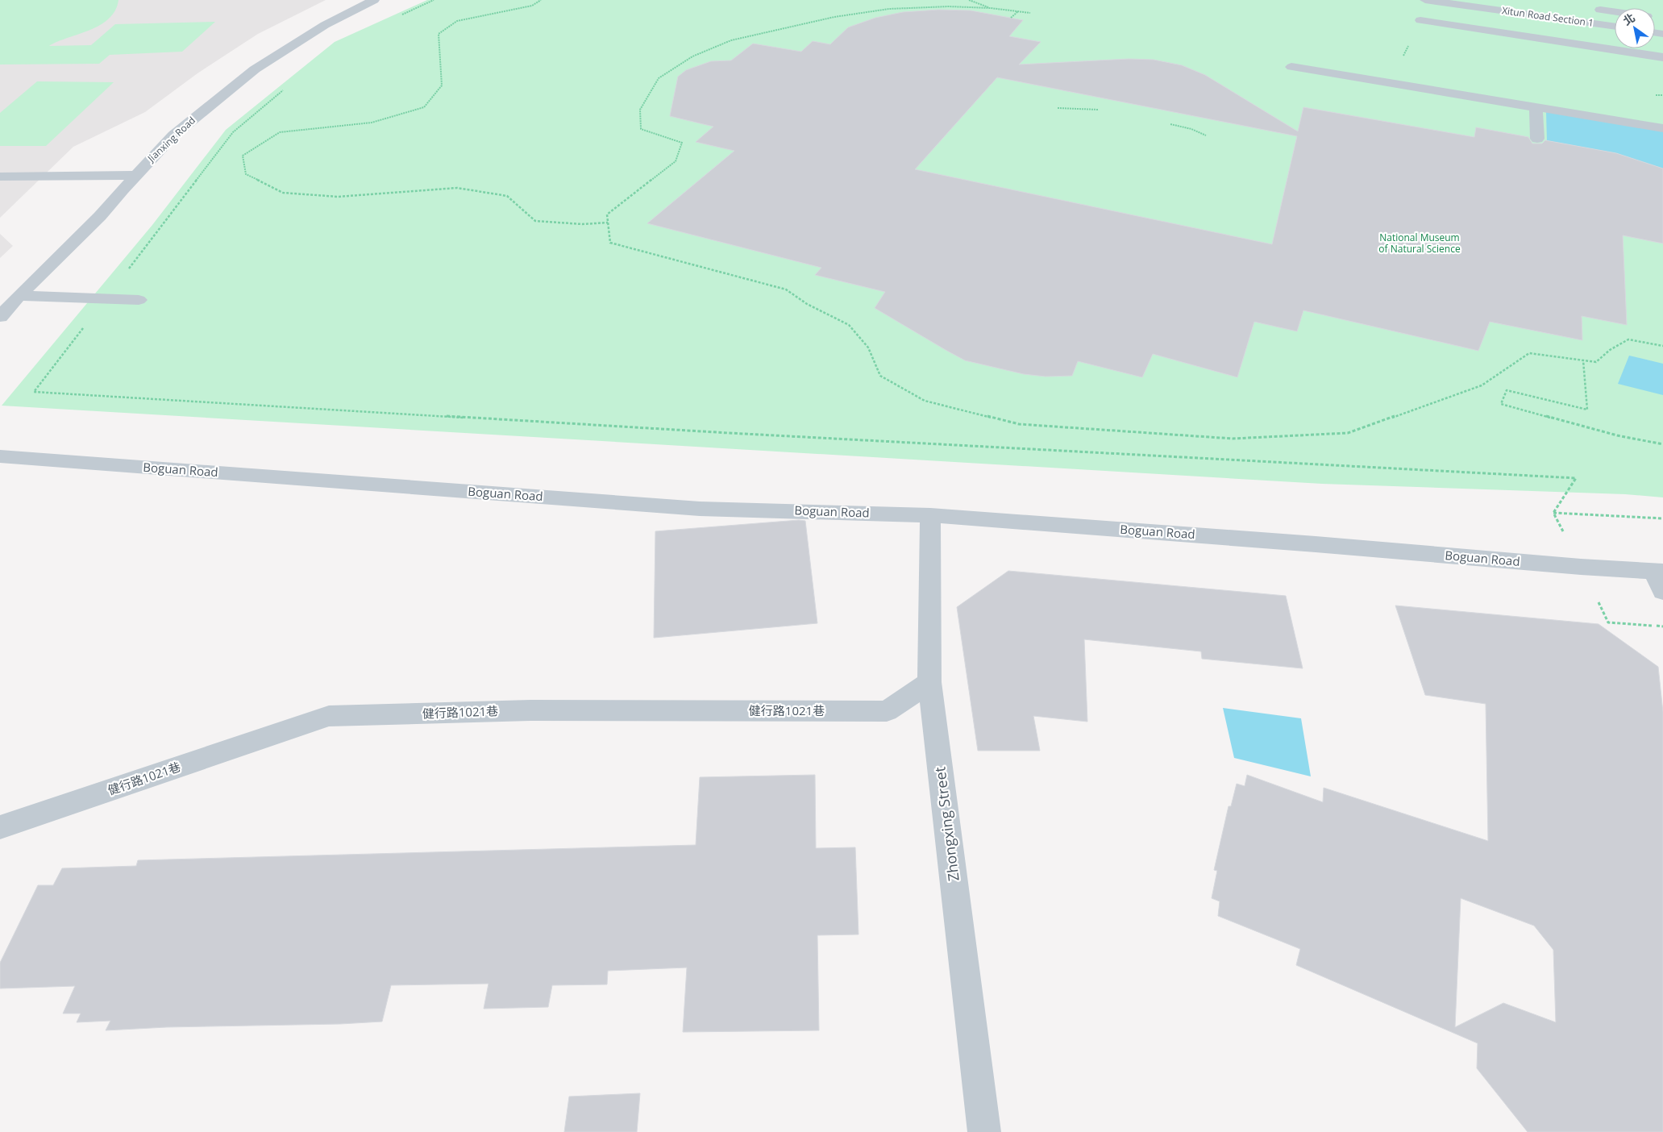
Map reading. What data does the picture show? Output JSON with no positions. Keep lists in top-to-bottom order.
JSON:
{
  "streets": {
    "street": [
      "Xitun Road Section 1",
      "Jianxing Road",
      "Boguan Road",
      "健行路1021巷",
      "Zhongxing Street"
    ]
  },
  "crossings": [
    ["Boguan Road", "Zhongxing Street"],
    ["健行路1021巷", "Zhongxing Street"]
  ],
  "parks": ["National Museum of Natural Science"],
  "north": "top left"
}
